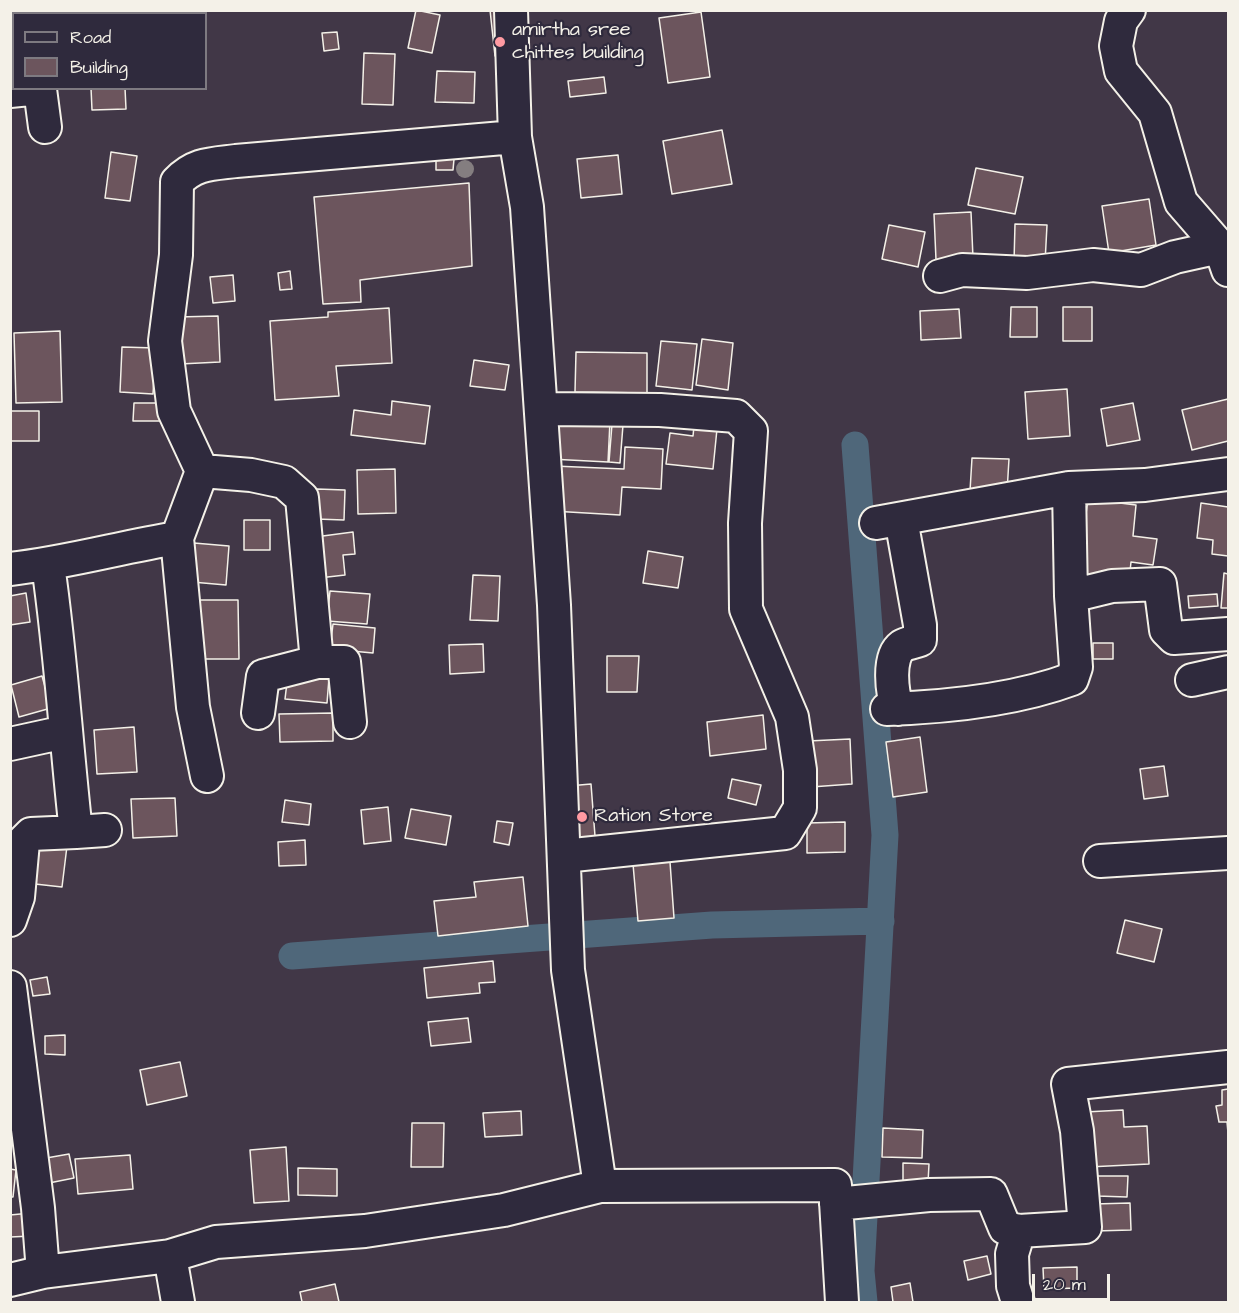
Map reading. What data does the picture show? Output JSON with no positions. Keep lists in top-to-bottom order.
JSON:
{
  "places": ["amirtha sree chittes building", "Ration Store"],
  "legend": ["Road", "Building"],
  "scale_bar": "20 m"
}
